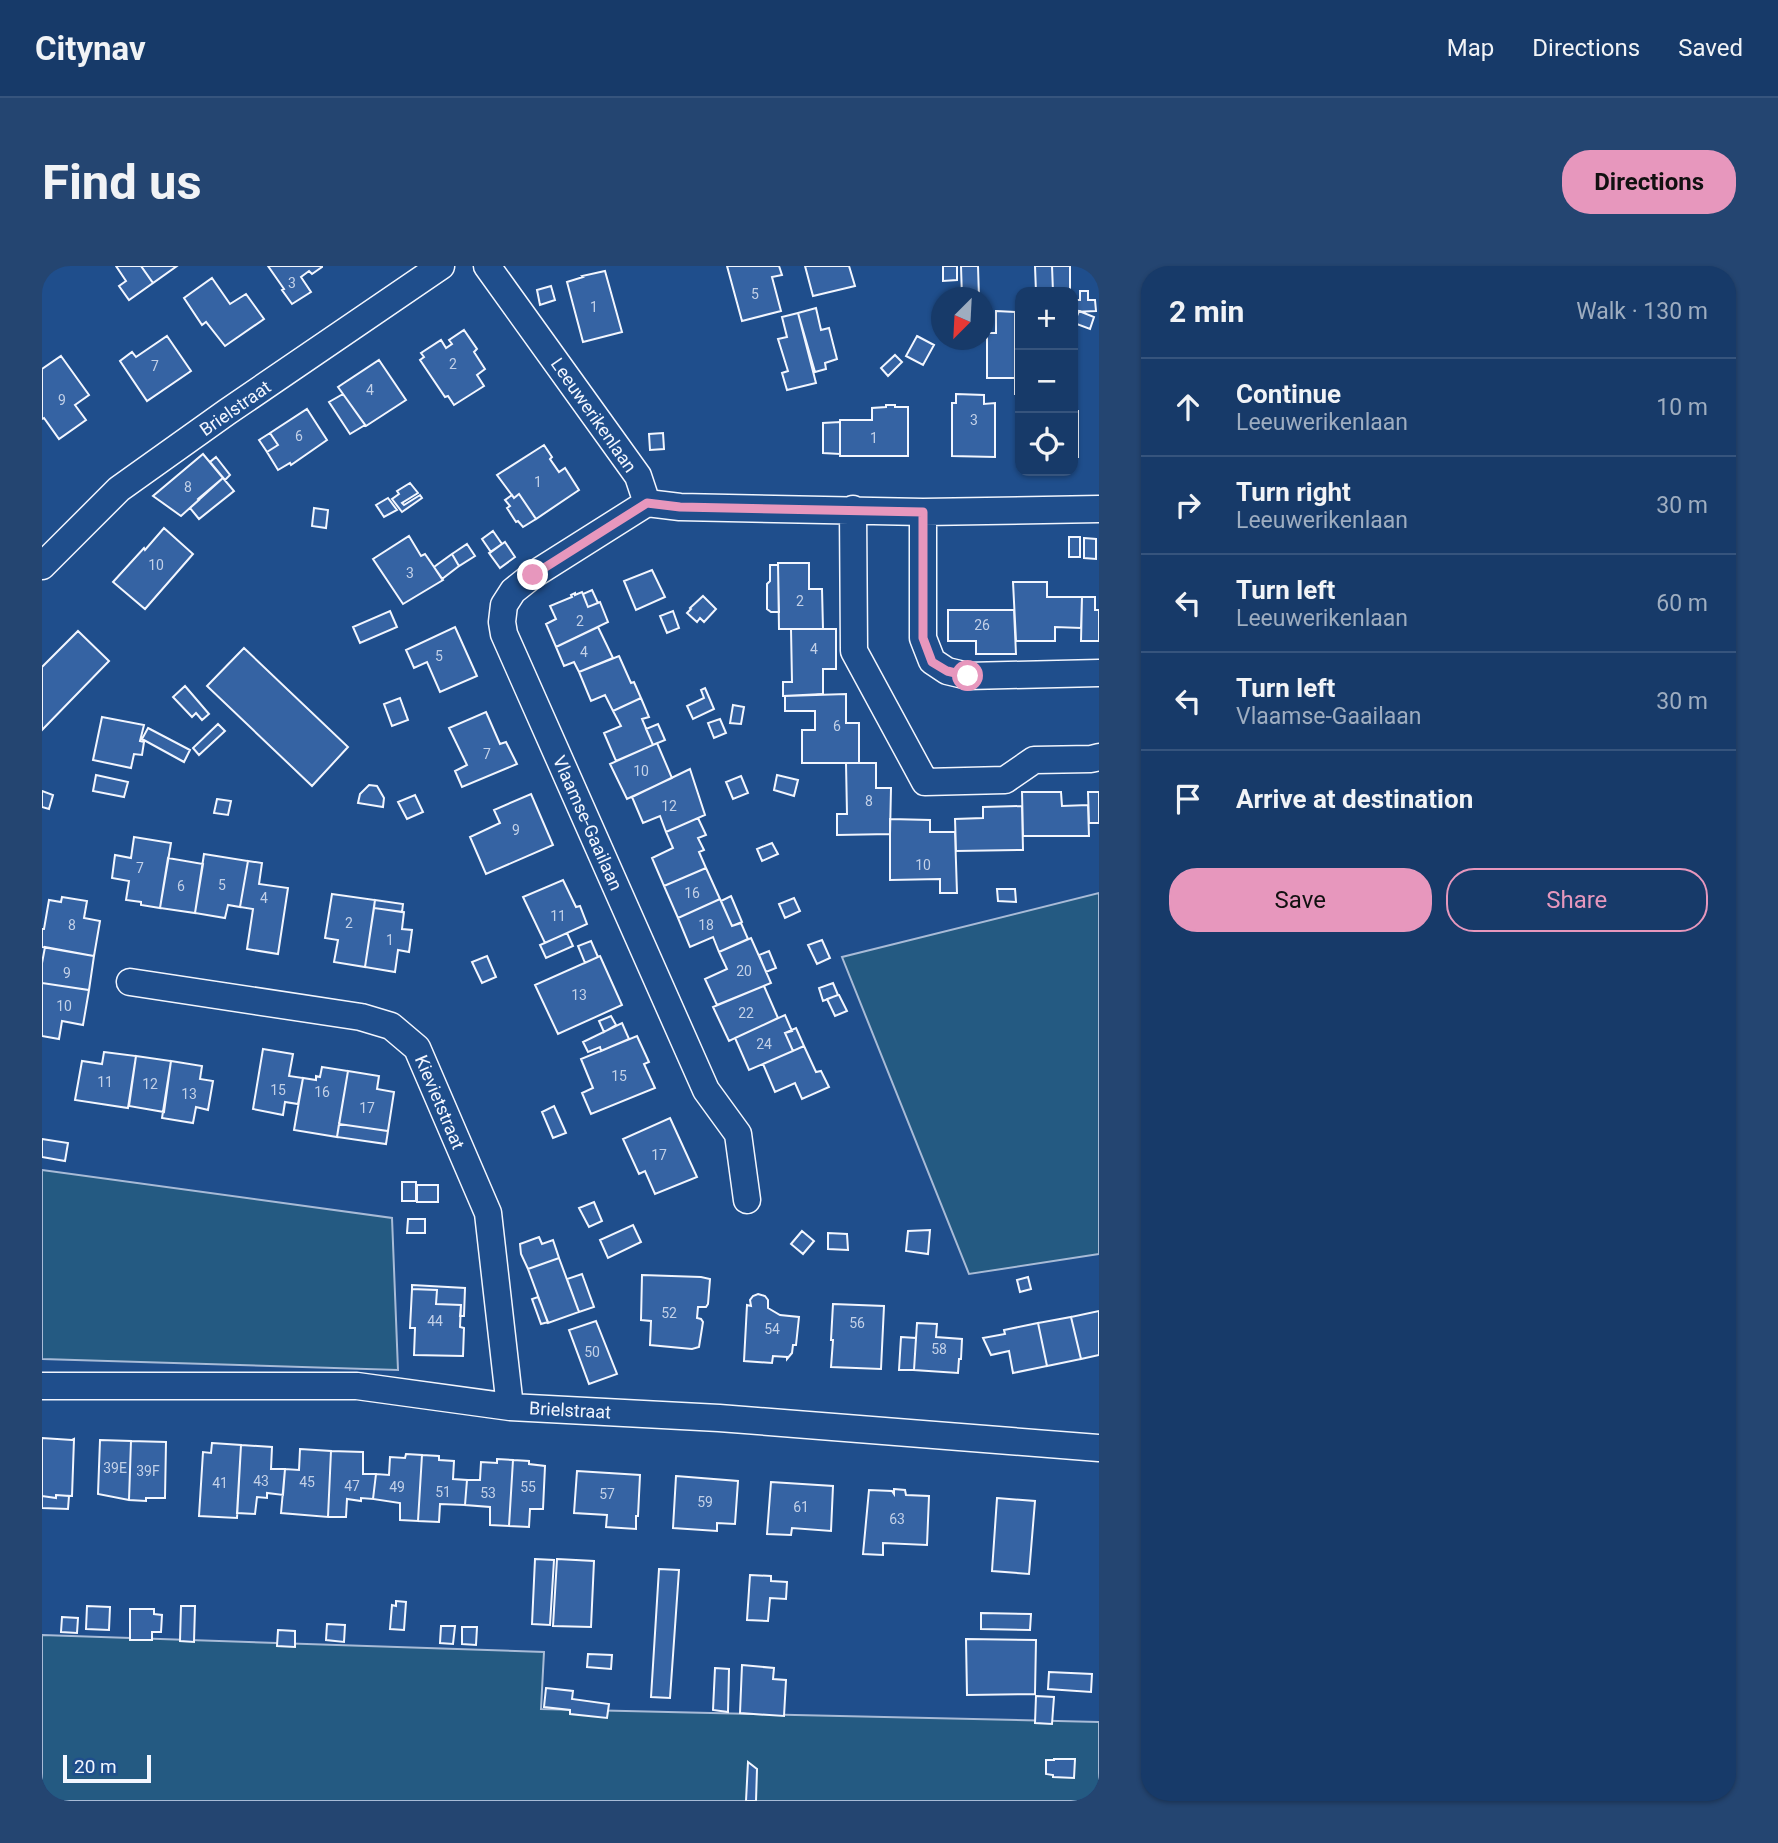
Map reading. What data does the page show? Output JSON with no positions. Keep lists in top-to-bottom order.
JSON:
{
  "streets": {
    "street": [
      "Brielstraat",
      "Leeuwerikenlaan",
      "Vlaamse-Gaailaan",
      "Kievietstraat"
    ]
  },
  "crossings": [
    ["Brielstraat", "Kievietstraat"],
    ["Leeuwerikenlaan", "Vlaamse-Gaailaan"]
  ],
  "house_numbers": [
    "3",
    "5",
    "1",
    "2",
    "7",
    "4",
    "9",
    "3",
    "6",
    "1",
    "1",
    "8",
    "10",
    "3",
    "2",
    "2",
    "26",
    "4",
    "4",
    "5",
    "6",
    "7",
    "10",
    "8",
    "12",
    "9",
    "10",
    "7",
    "5",
    "6",
    "16",
    "4",
    "11",
    "2",
    "8",
    "18",
    "1",
    "20",
    "9",
    "13",
    "10",
    "22",
    "24",
    "15",
    "11",
    "12",
    "15",
    "16",
    "13",
    "17",
    "17",
    "52",
    "44",
    "56",
    "54",
    "58",
    "50",
    "39E",
    "39F",
    "43",
    "45",
    "41",
    "47",
    "49",
    "55",
    "51",
    "53",
    "57",
    "59",
    "61",
    "63"
  ],
  "scale_bar": "20 m",
  "north": "bottom left",
  "page": {
    "header": "Citynav",
    "nav": ["Map", "Directions", "Saved"],
    "buttons": [
      "Directions",
      ["Save", "Share"]
    ],
    "title": "Find us",
    "heading": ["2 min", "Walk · 130 m"],
    "map_buttons": ["+", "−"],
    "list": [
      ["Continue", "Leeuwerikenlaan", "10 m"],
      ["Turn right", "Leeuwerikenlaan", "30 m"],
      ["Turn left", "Leeuwerikenlaan", "60 m"],
      ["Turn left", "Vlaamse-Gaailaan", "30 m"],
      "Arrive at destination"
    ],
    "scale": "20 m"
  }
}
